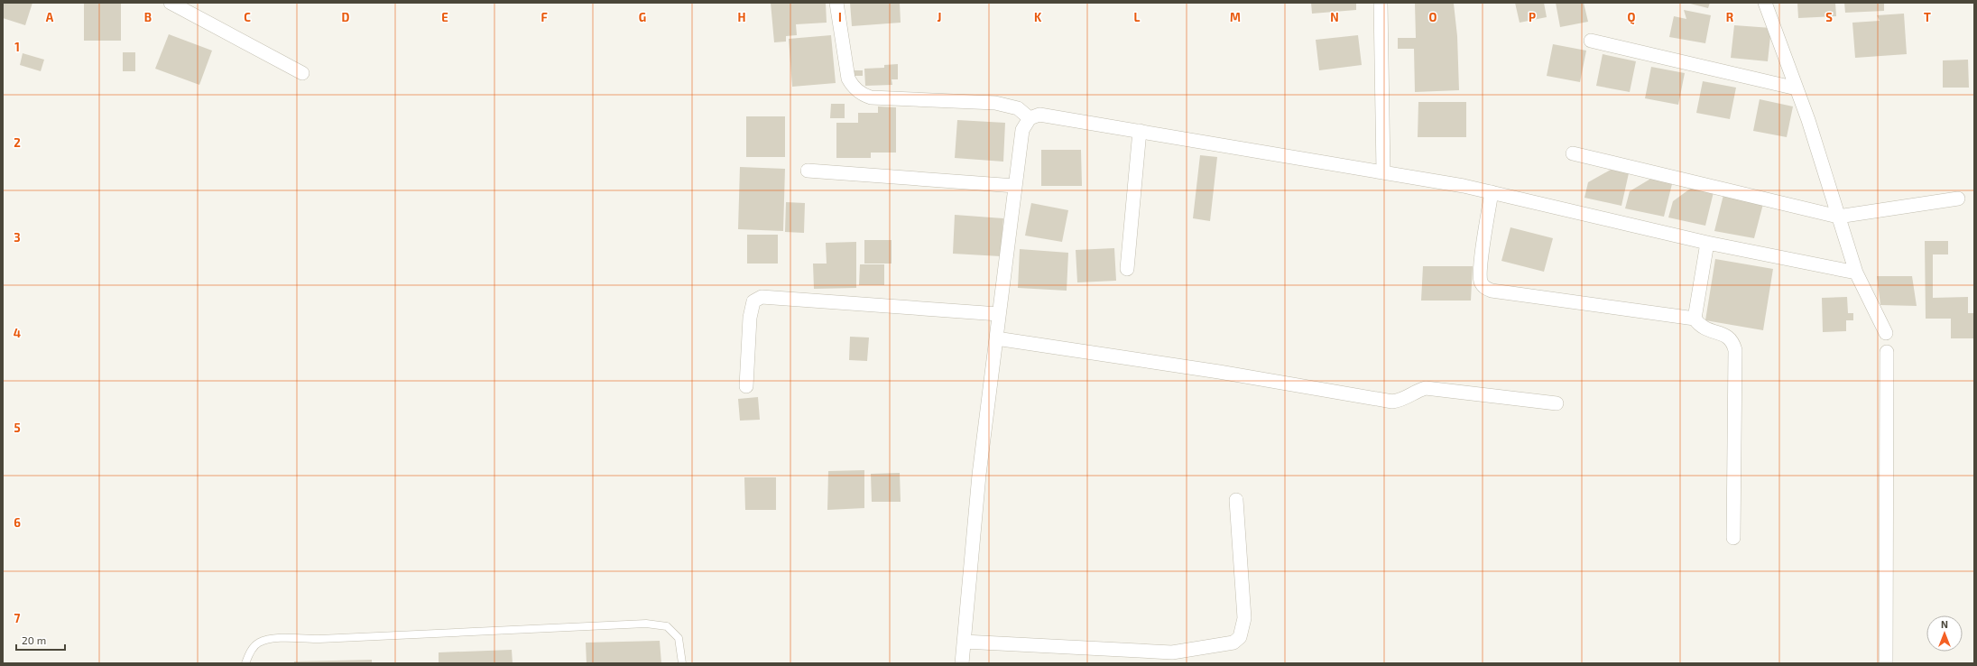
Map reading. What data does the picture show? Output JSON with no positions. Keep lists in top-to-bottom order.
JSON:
{
  "scale_bar": "20 m",
  "north": "top",
  "grid": {
    "columns": [
      "A",
      "B",
      "C",
      "D",
      "E",
      "F",
      "G",
      "H",
      "I",
      "J",
      "K",
      "L",
      "M",
      "N",
      "O",
      "P",
      "Q",
      "R",
      "S",
      "T"
    ],
    "rows": [
      "1",
      "2",
      "3",
      "4",
      "5",
      "6",
      "7"
    ]
  }
}
